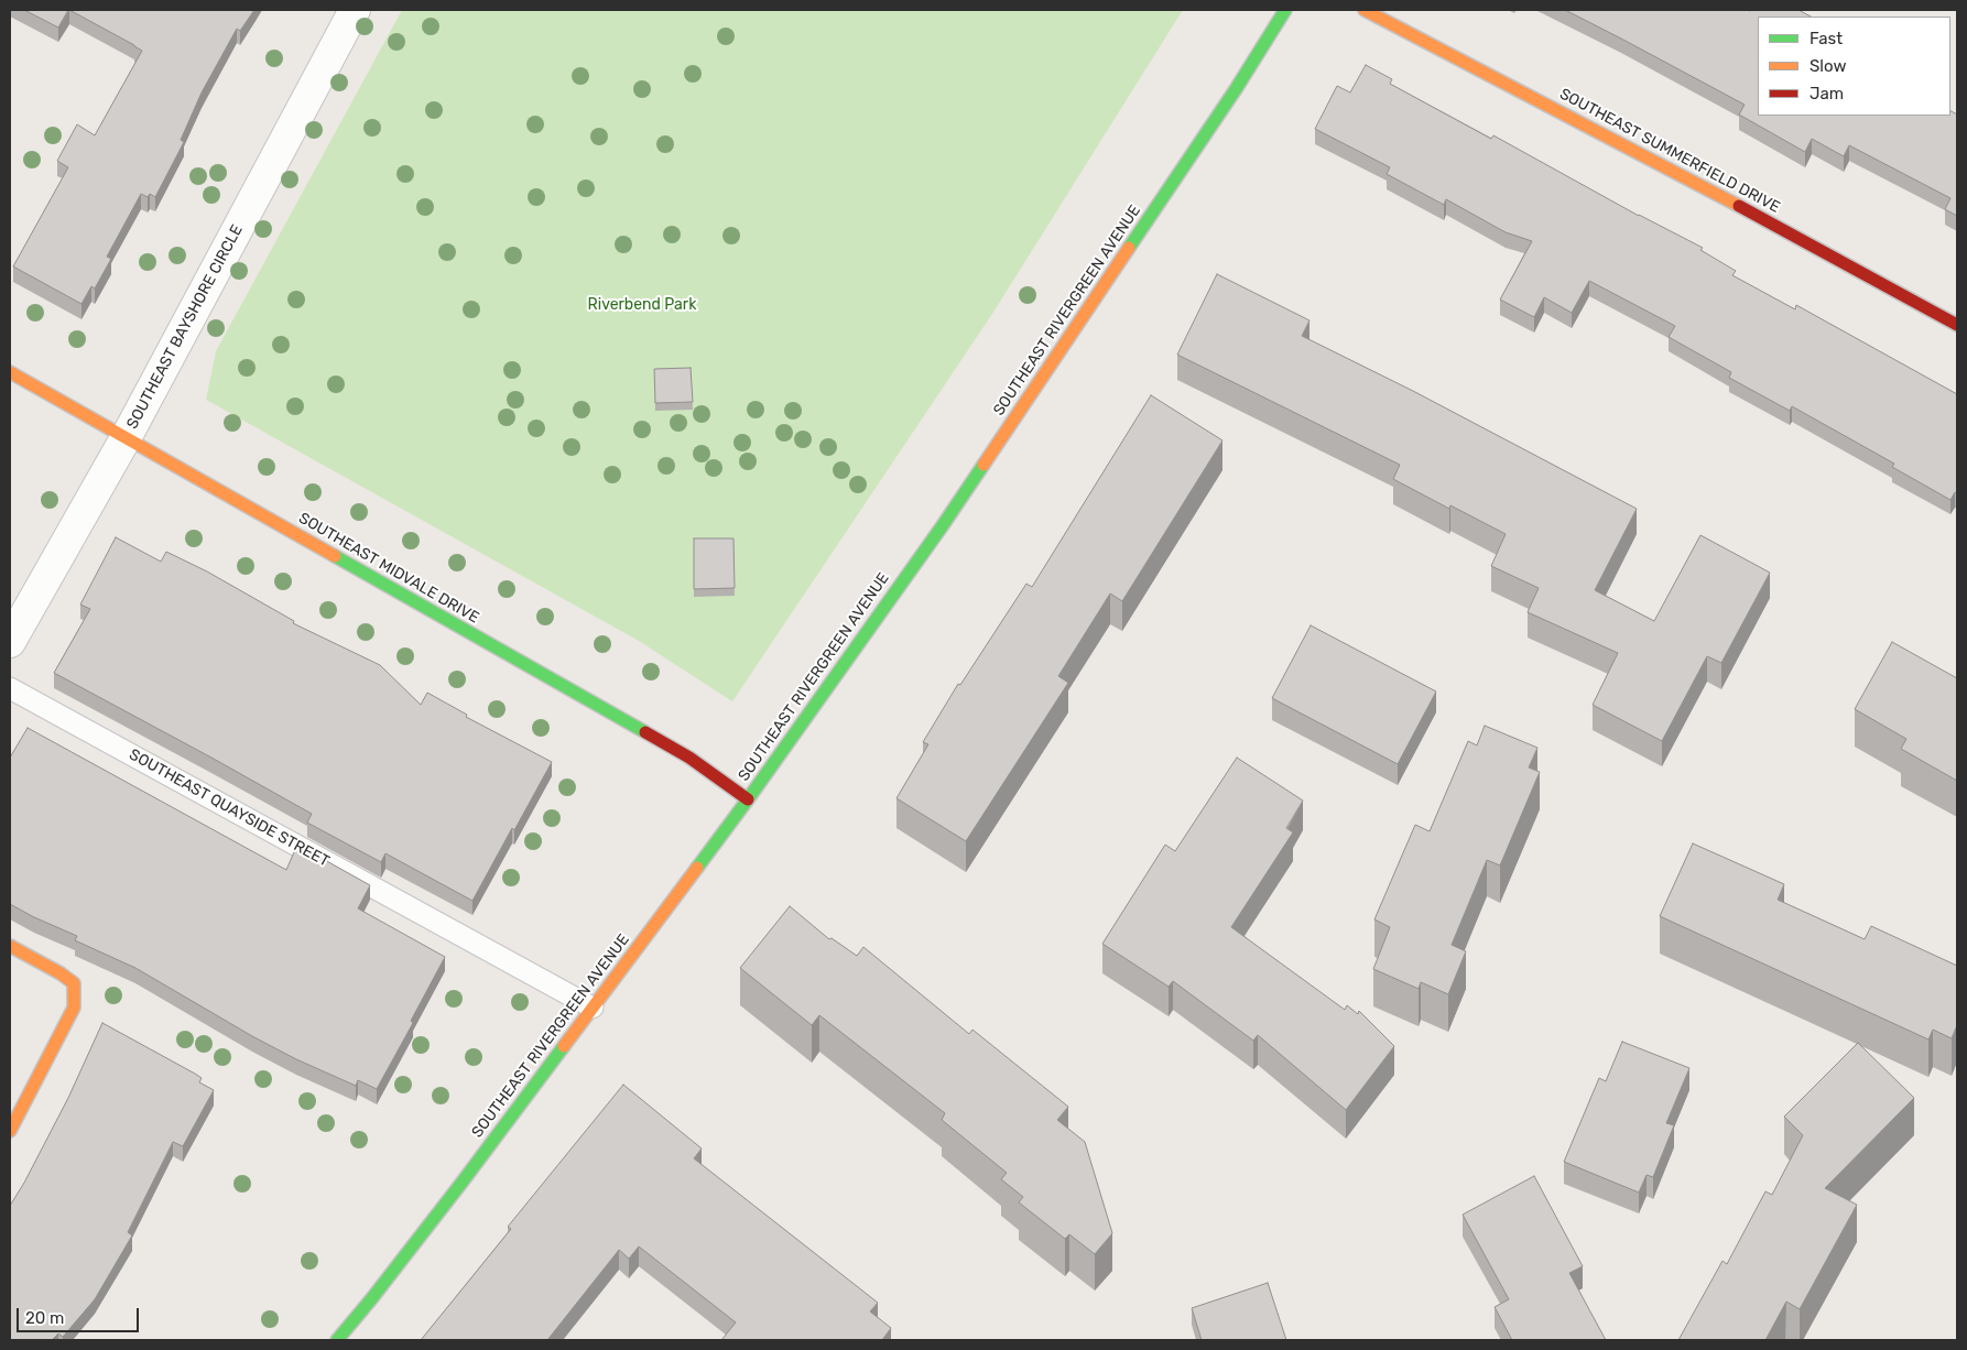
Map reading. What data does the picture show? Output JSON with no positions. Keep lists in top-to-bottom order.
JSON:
{
  "streets": {
    "street": [
      "SOUTHEAST SUMMERFIELD DRIVE",
      "SOUTHEAST RIVERGREEN AVENUE",
      "SOUTHEAST BAYSHORE CIRCLE",
      "SOUTHEAST MIDVALE DRIVE"
    ],
    "lane": ["SOUTHEAST QUAYSIDE STREET"]
  },
  "crossings": [
    ["SOUTHEAST RIVERGREEN AVENUE", "SOUTHEAST MIDVALE DRIVE"],
    ["SOUTHEAST RIVERGREEN AVENUE", "SOUTHEAST QUAYSIDE STREET"],
    ["SOUTHEAST BAYSHORE CIRCLE", "SOUTHEAST MIDVALE DRIVE"]
  ],
  "parks": ["Riverbend Park"],
  "legend": ["Fast", "Slow", "Jam"],
  "scale_bar": "20 m"
}
